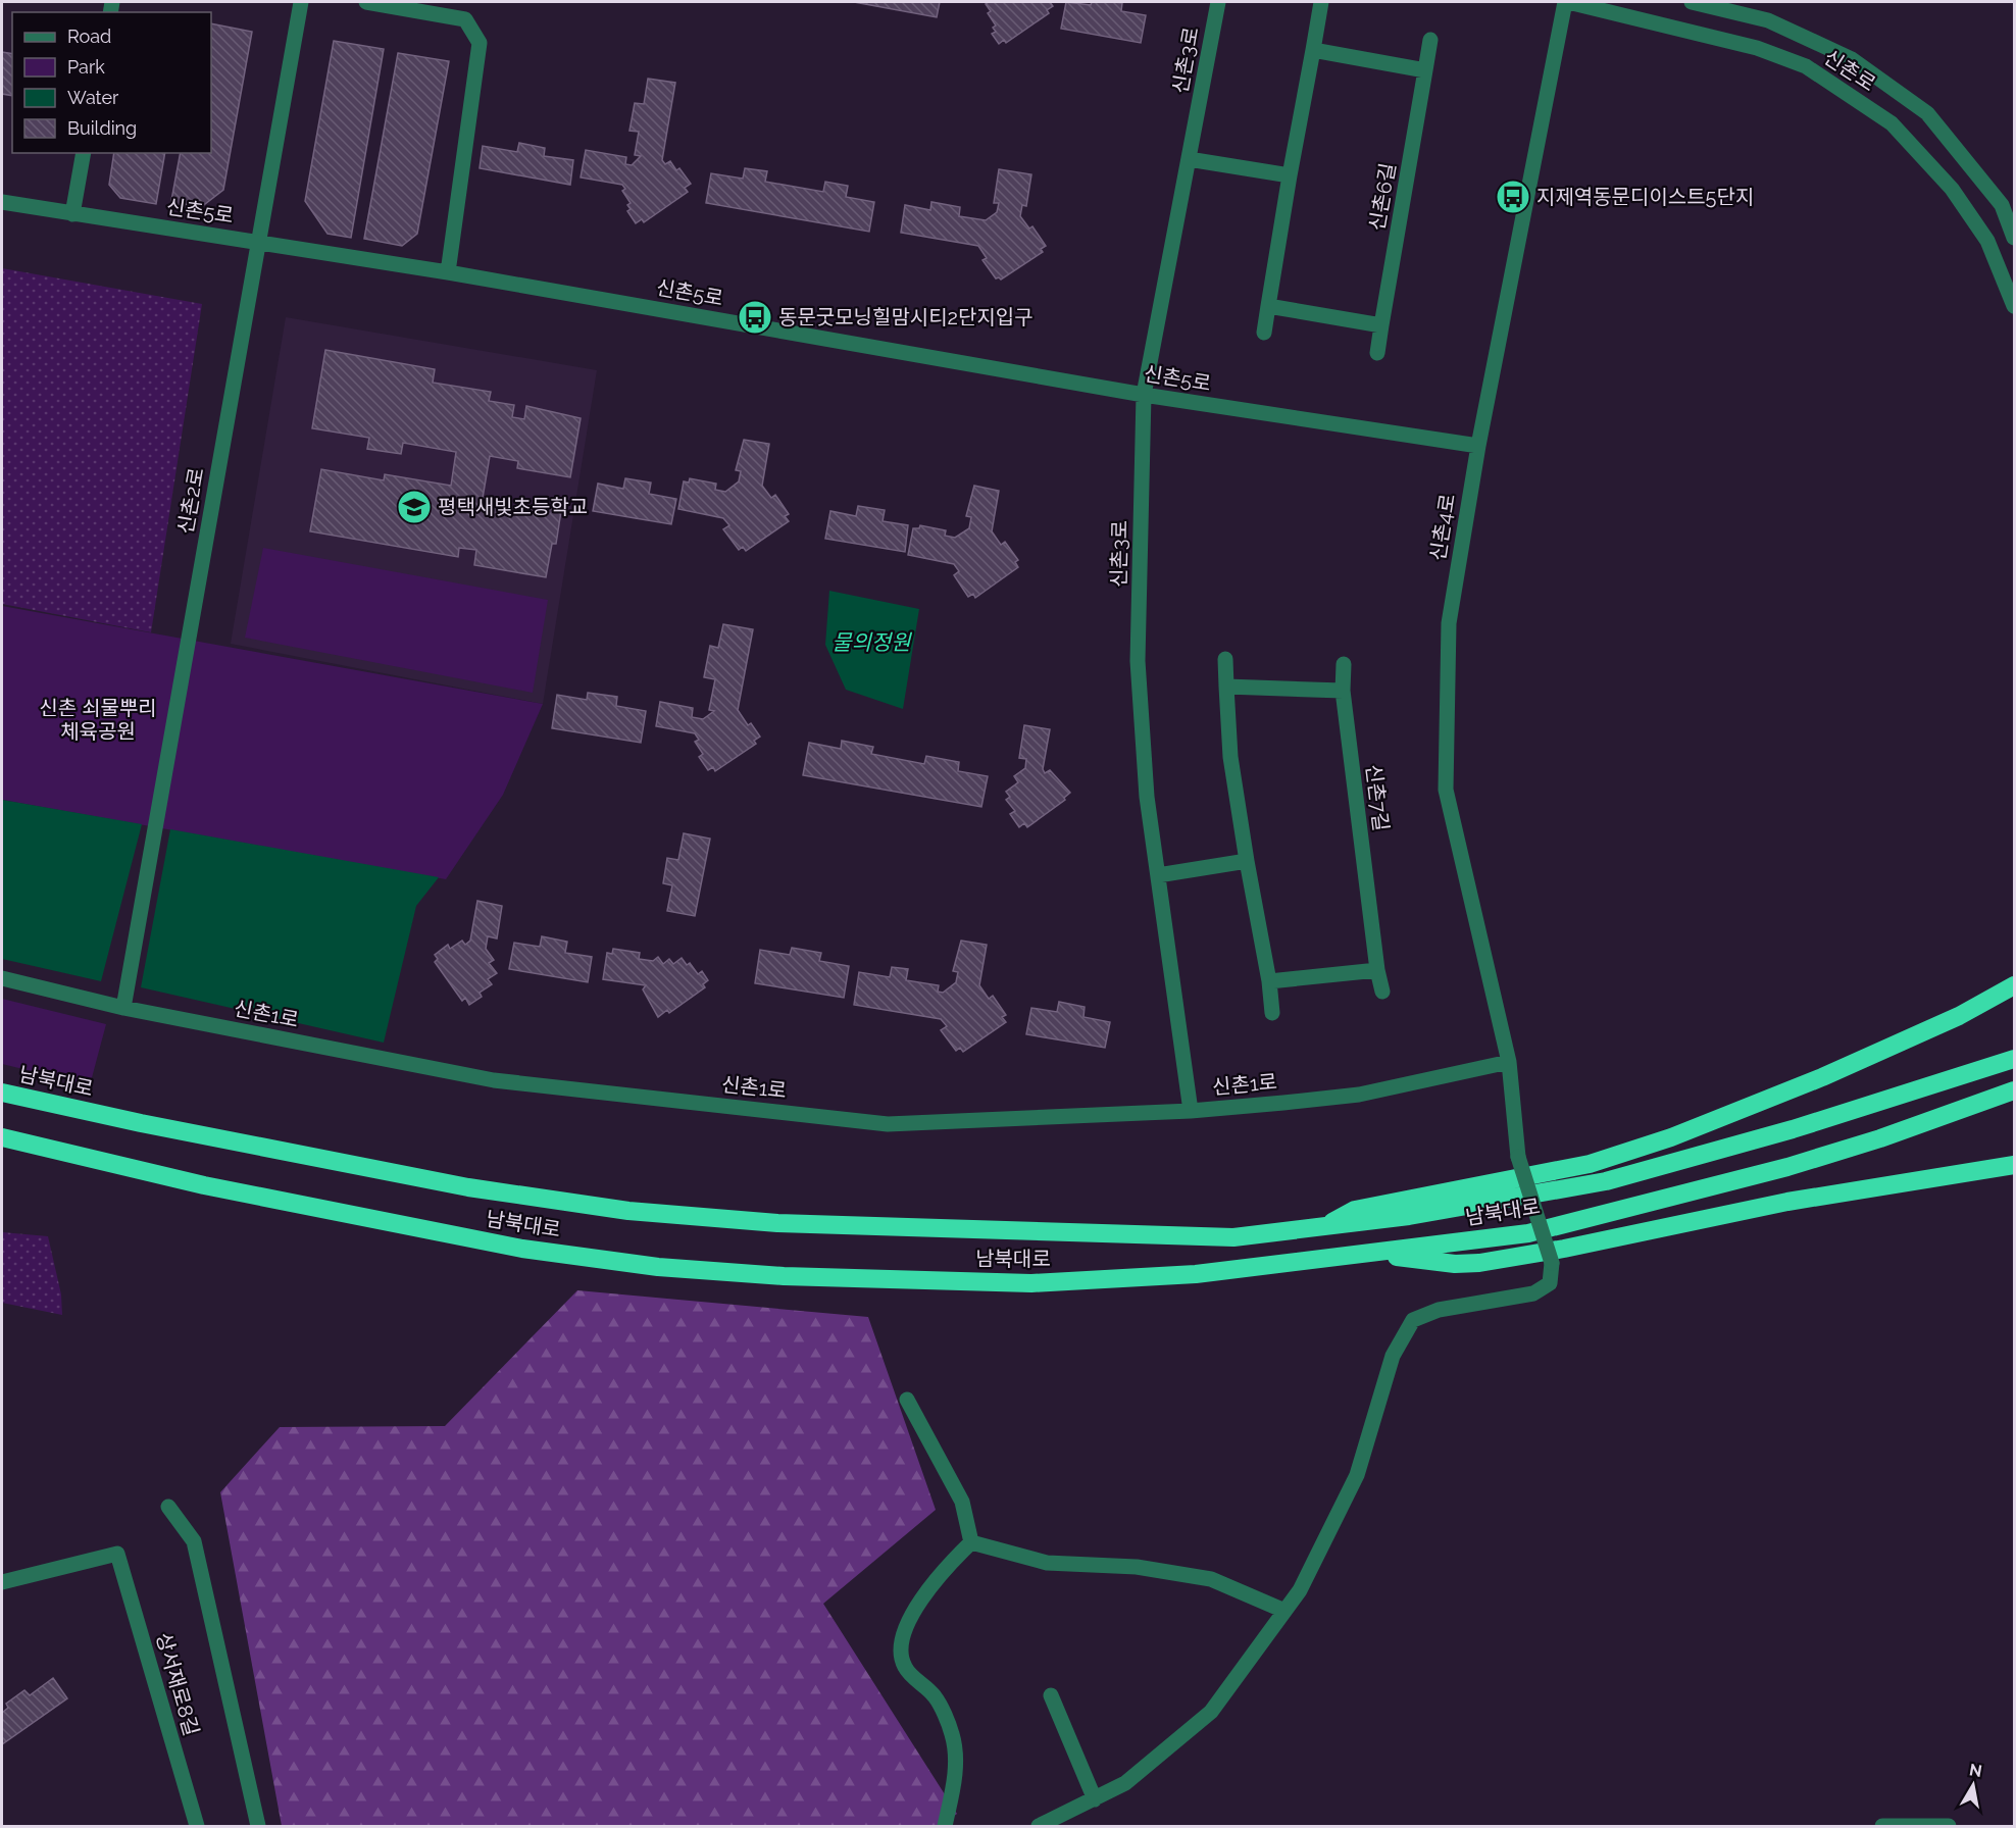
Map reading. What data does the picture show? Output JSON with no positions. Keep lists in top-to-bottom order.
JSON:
{
  "streets": {
    "highway": ["남북대로"],
    "street": [
      "신촌3로",
      "신촌로",
      "신촌6길",
      "신촌5로",
      "신촌2로",
      "신촌4로",
      "신촌7길",
      "신촌1로",
      "상서재로8길"
    ]
  },
  "crossings": [
    ["신촌3로", "신촌5로"],
    ["신촌3로", "신촌1로"],
    ["신촌로", "신촌4로"],
    ["신촌5로", "신촌2로"],
    ["신촌5로", "신촌4로"],
    ["신촌2로", "신촌1로"],
    ["신촌4로", "신촌1로"]
  ],
  "water": ["물의정원"],
  "parks": ["신촌 쇠물뿌리 체육공원"],
  "places": {
    "bus stop": ["지제역동문디이스트5단지", "동문굿모닝힐맘시티2단지입구"],
    "school or university": ["평택새빛초등학교"]
  },
  "legend": [
    "Road",
    "Park",
    "Water",
    "Building"
  ],
  "north": "top"
}
